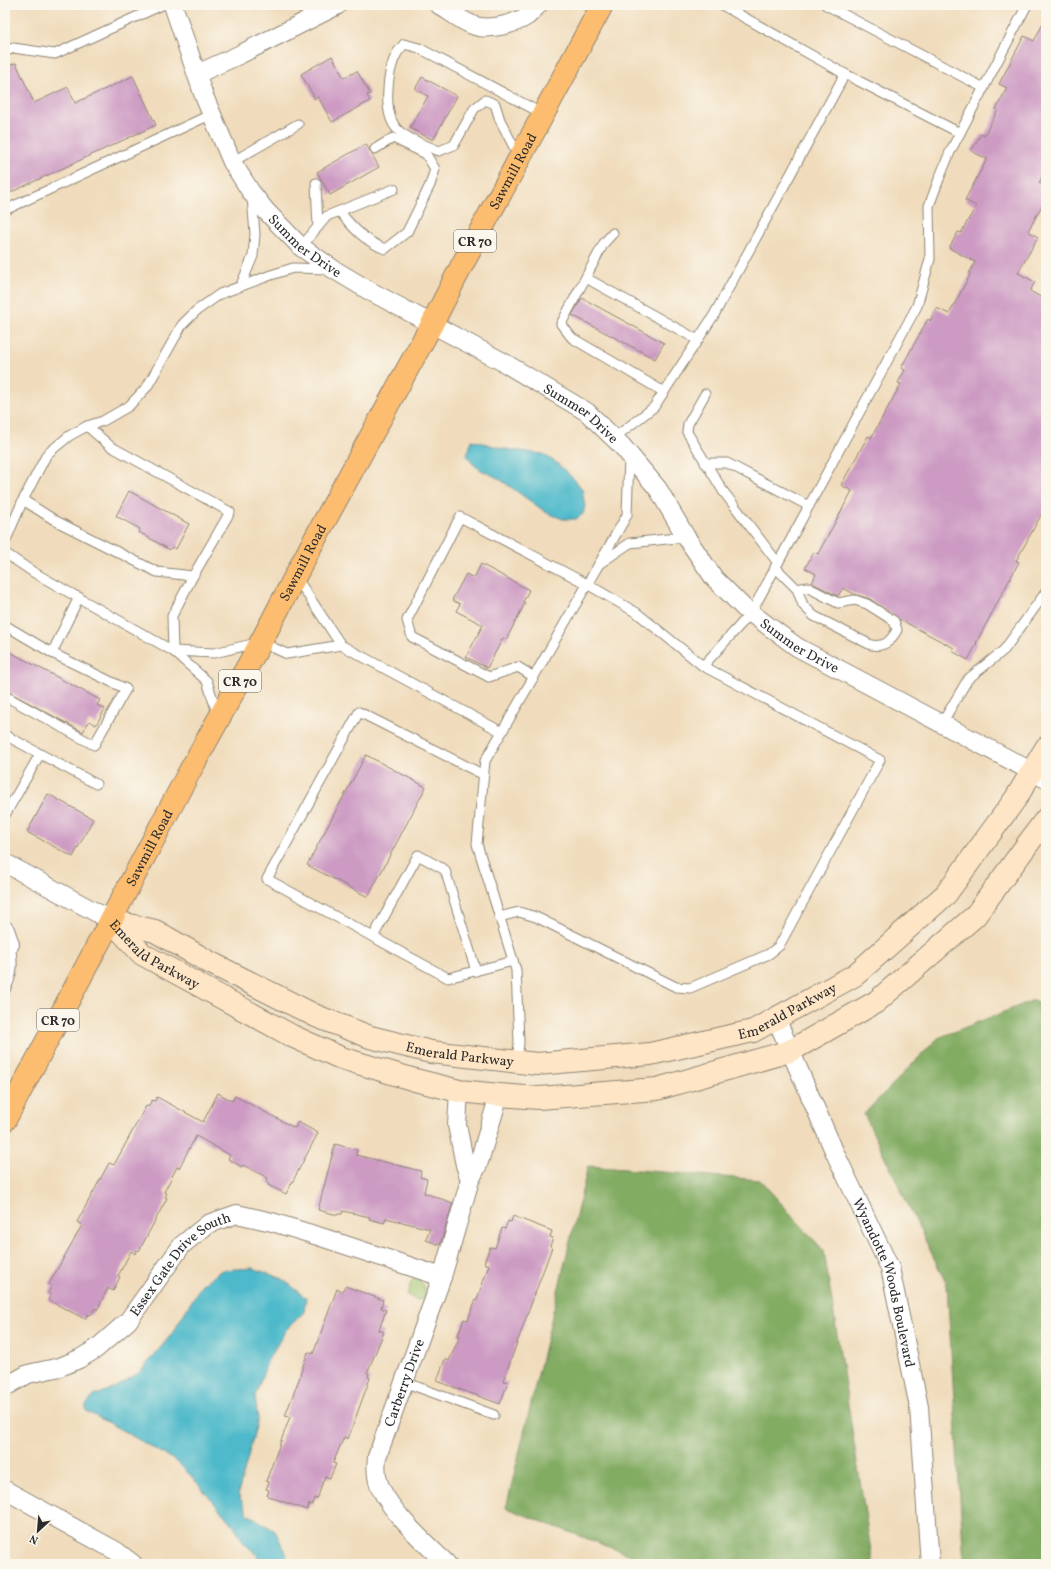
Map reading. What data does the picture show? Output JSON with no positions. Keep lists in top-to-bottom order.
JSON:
{
  "streets": {
    "main road": ["Sawmill Road", "CR 70", "Emerald Parkway"],
    "street": [
      "Summer Drive",
      "Essex Gate Drive South",
      "Wyandotte Woods Boulevard",
      "Carberry Drive"
    ]
  },
  "crossings": [
    ["Sawmill Road", "Summer Drive"],
    ["Sawmill Road", "Emerald Parkway"],
    ["Summer Drive", "Emerald Parkway"],
    ["Emerald Parkway", "Wyandotte Woods Boulevard"],
    ["Emerald Parkway", "Carberry Drive"],
    ["Essex Gate Drive South", "Carberry Drive"]
  ],
  "north": "bottom left"
}
